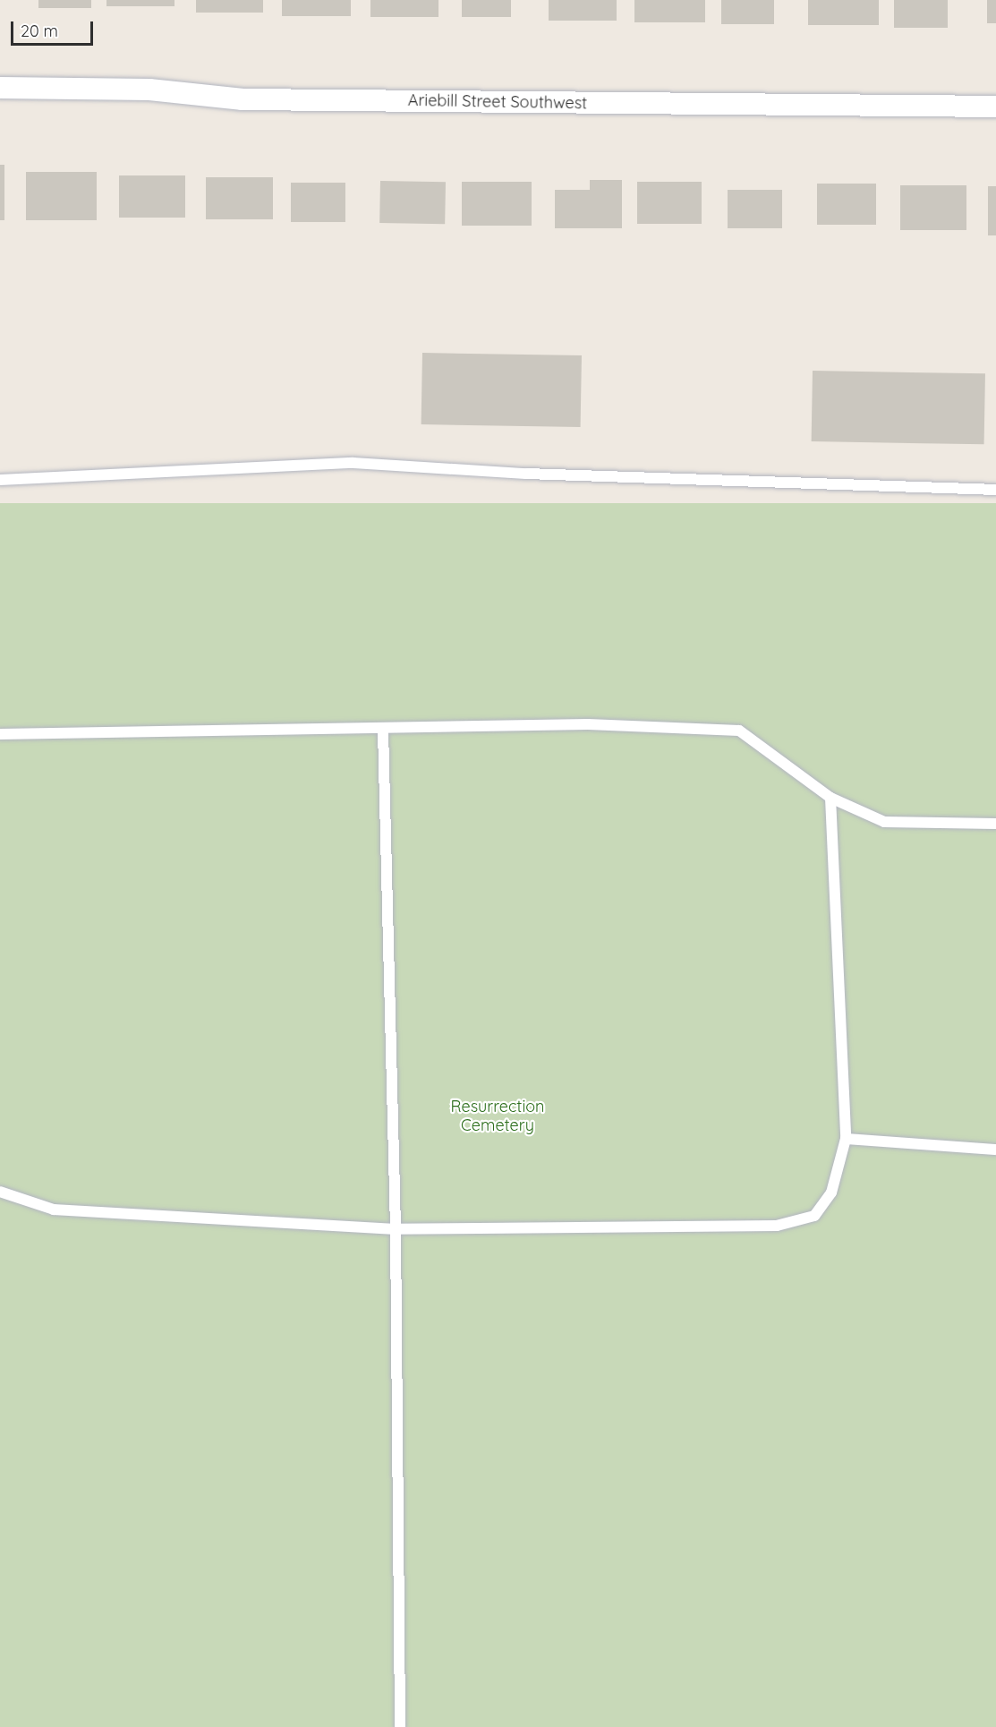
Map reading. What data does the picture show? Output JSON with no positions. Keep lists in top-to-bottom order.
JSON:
{
  "streets": {
    "street": ["Ariebill Street Southwest"]
  },
  "parks": ["Resurrection Cemetery"],
  "scale_bar": "20 m"
}
